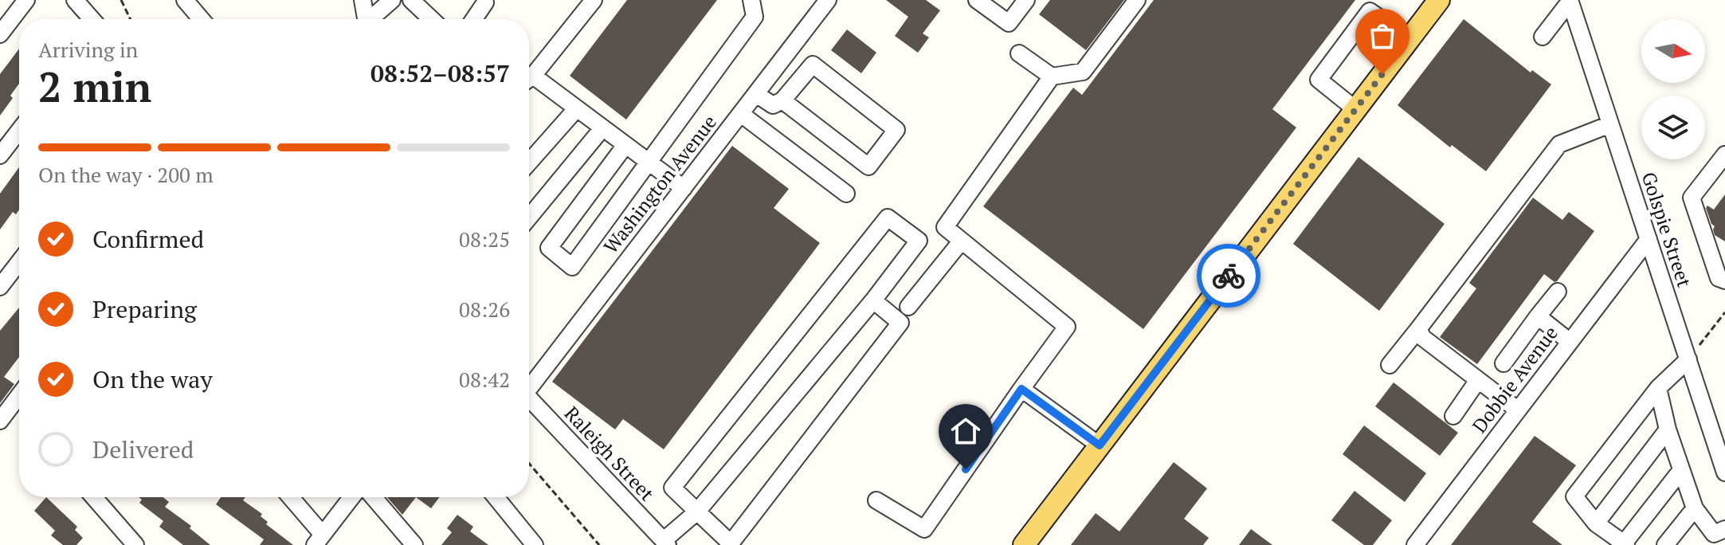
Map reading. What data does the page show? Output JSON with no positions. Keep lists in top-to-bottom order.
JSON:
{
  "streets": {
    "street": [
      "Washington Avenue",
      "Golspie Street",
      "Dobbie Avenue",
      "Raleigh Street"
    ]
  },
  "crossings": [
    ["Golspie Street", "Dobbie Avenue"]
  ],
  "north": "right",
  "page": {
    "heading": ["2 min", "Arriving in", "08:52–08:57"],
    "bar": "On the way · 200 m",
    "list": [
      ["Confirmed", "08:25"],
      ["Preparing", "08:26"],
      ["On the way", "08:42"],
      "Delivered"
    ]
  }
}
